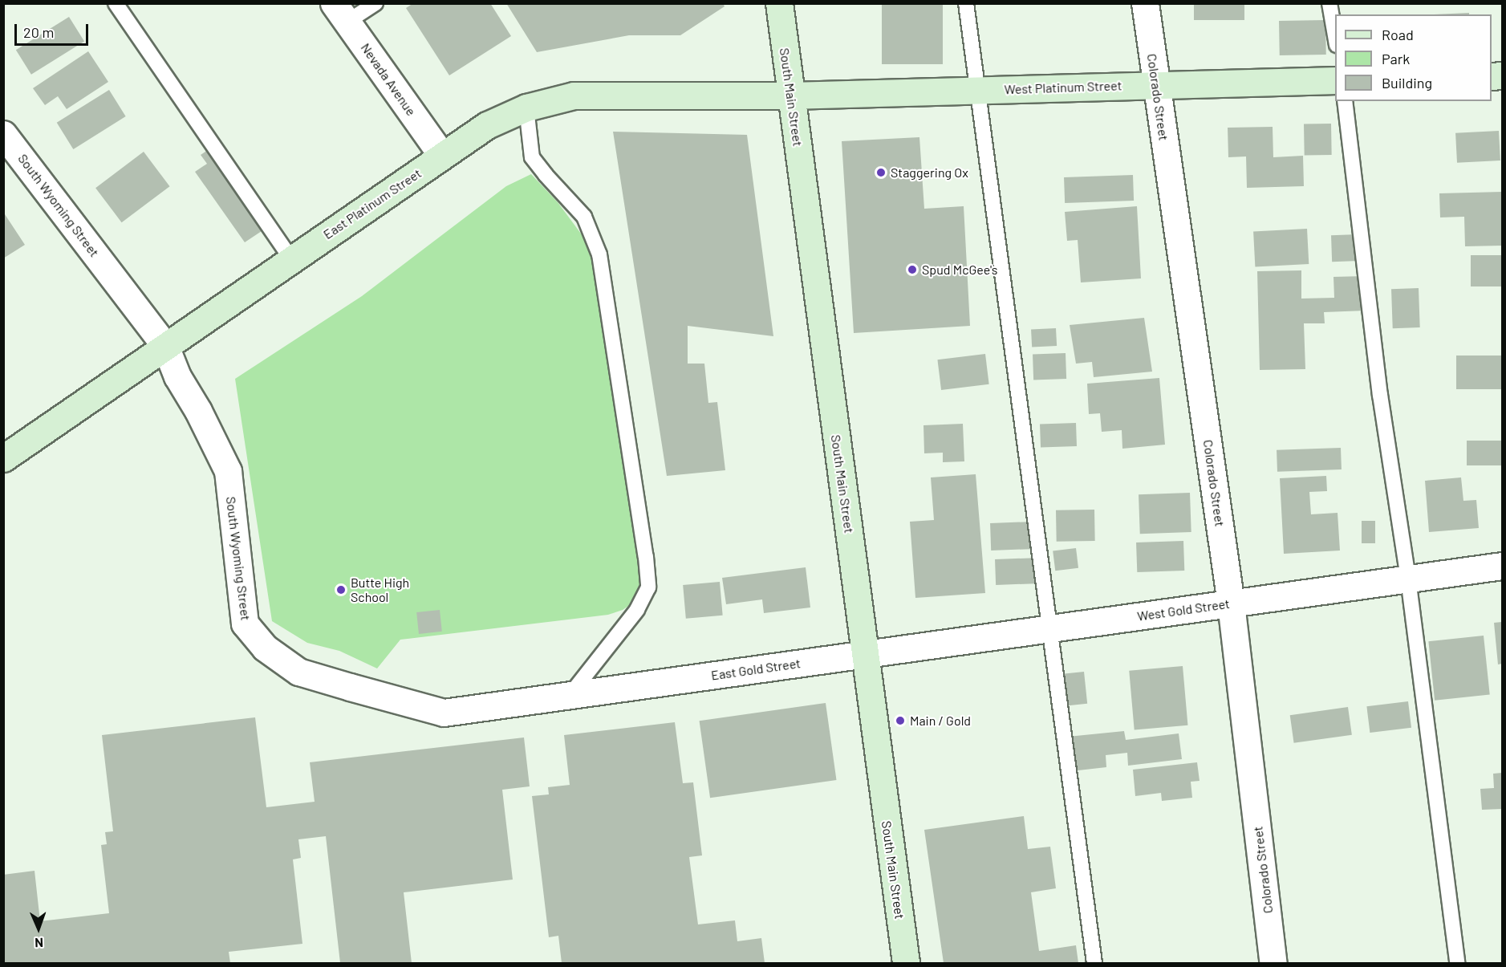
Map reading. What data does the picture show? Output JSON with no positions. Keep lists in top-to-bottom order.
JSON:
{
  "streets": {
    "street": [
      "Nevada Avenue",
      "West Platinum Street",
      "South Main Street",
      "Colorado Street",
      "East Platinum Street",
      "South Wyoming Street",
      "West Gold Street",
      "East Gold Street"
    ]
  },
  "crossings": [
    ["Nevada Avenue", "East Platinum Street"],
    ["West Platinum Street", "South Main Street"],
    ["West Platinum Street", "Colorado Street"],
    ["West Platinum Street", "East Platinum Street"],
    ["South Main Street", "East Platinum Street"],
    ["South Main Street", "West Gold Street"],
    ["South Main Street", "East Gold Street"],
    ["Colorado Street", "West Gold Street"],
    ["East Platinum Street", "South Wyoming Street"],
    ["South Wyoming Street", "East Gold Street"],
    ["West Gold Street", "East Gold Street"]
  ],
  "places": [
    "Staggering Ox",
    "Spud McGee's",
    "Butte High School",
    "Main / Gold"
  ],
  "legend": ["Road", "Park", "Building"],
  "scale_bar": "20 m",
  "north": "bottom"
}
